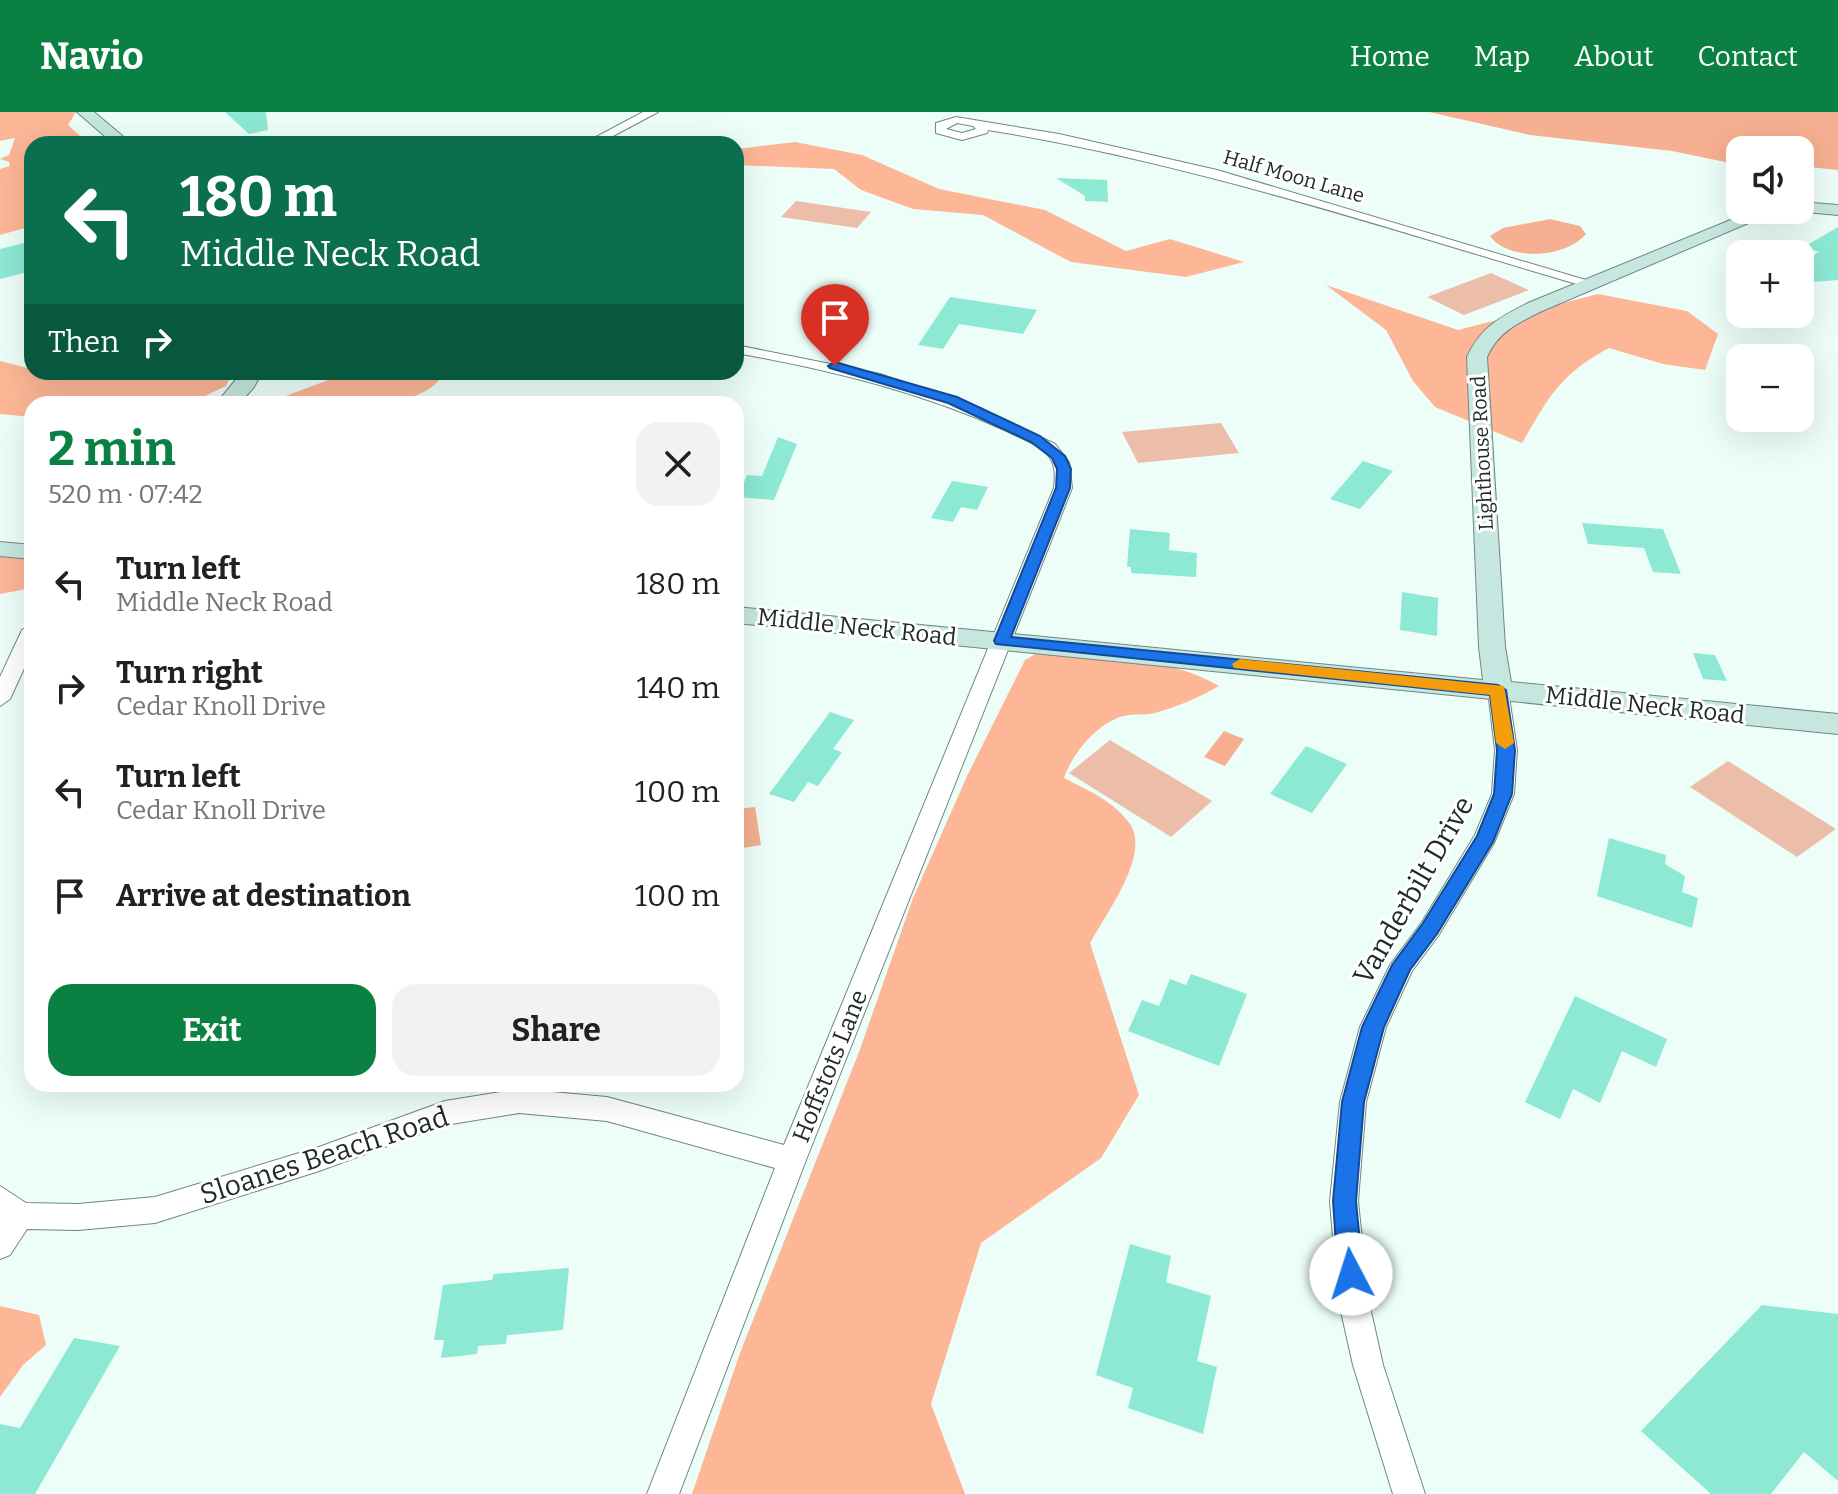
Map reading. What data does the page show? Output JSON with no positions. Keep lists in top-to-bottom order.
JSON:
{
  "streets": {
    "street": [
      "Half Moon Lane",
      "Lighthouse Road",
      "Middle Neck Road",
      "Vanderbilt Drive",
      "Hoffstots Lane",
      "Sloanes Beach Road"
    ]
  },
  "crossings": [
    ["Half Moon Lane", "Lighthouse Road"],
    ["Lighthouse Road", "Middle Neck Road"],
    ["Lighthouse Road", "Vanderbilt Drive"],
    ["Middle Neck Road", "Vanderbilt Drive"],
    ["Middle Neck Road", "Hoffstots Lane"],
    ["Hoffstots Lane", "Sloanes Beach Road"]
  ],
  "page": {
    "header": "Navio",
    "nav": [
      "Home",
      "Map",
      "About",
      "Contact"
    ],
    "map_buttons": ["+", "−"],
    "turn": ["180 m", "Middle Neck Road"],
    "then": "Then",
    "heading": ["2 min", "520 m · 07:42"],
    "list": [
      {
        "name": "Turn left",
        "note": "Middle Neck Road",
        "value": "180 m"
      },
      {
        "name": "Turn right",
        "note": "Cedar Knoll Drive",
        "value": "140 m"
      },
      {
        "name": "Turn left",
        "note": "Cedar Knoll Drive",
        "value": "100 m"
      },
      {
        "name": "Arrive at destination",
        "value": "100 m"
      }
    ],
    "buttons": ["Exit", "Share"]
  }
}
